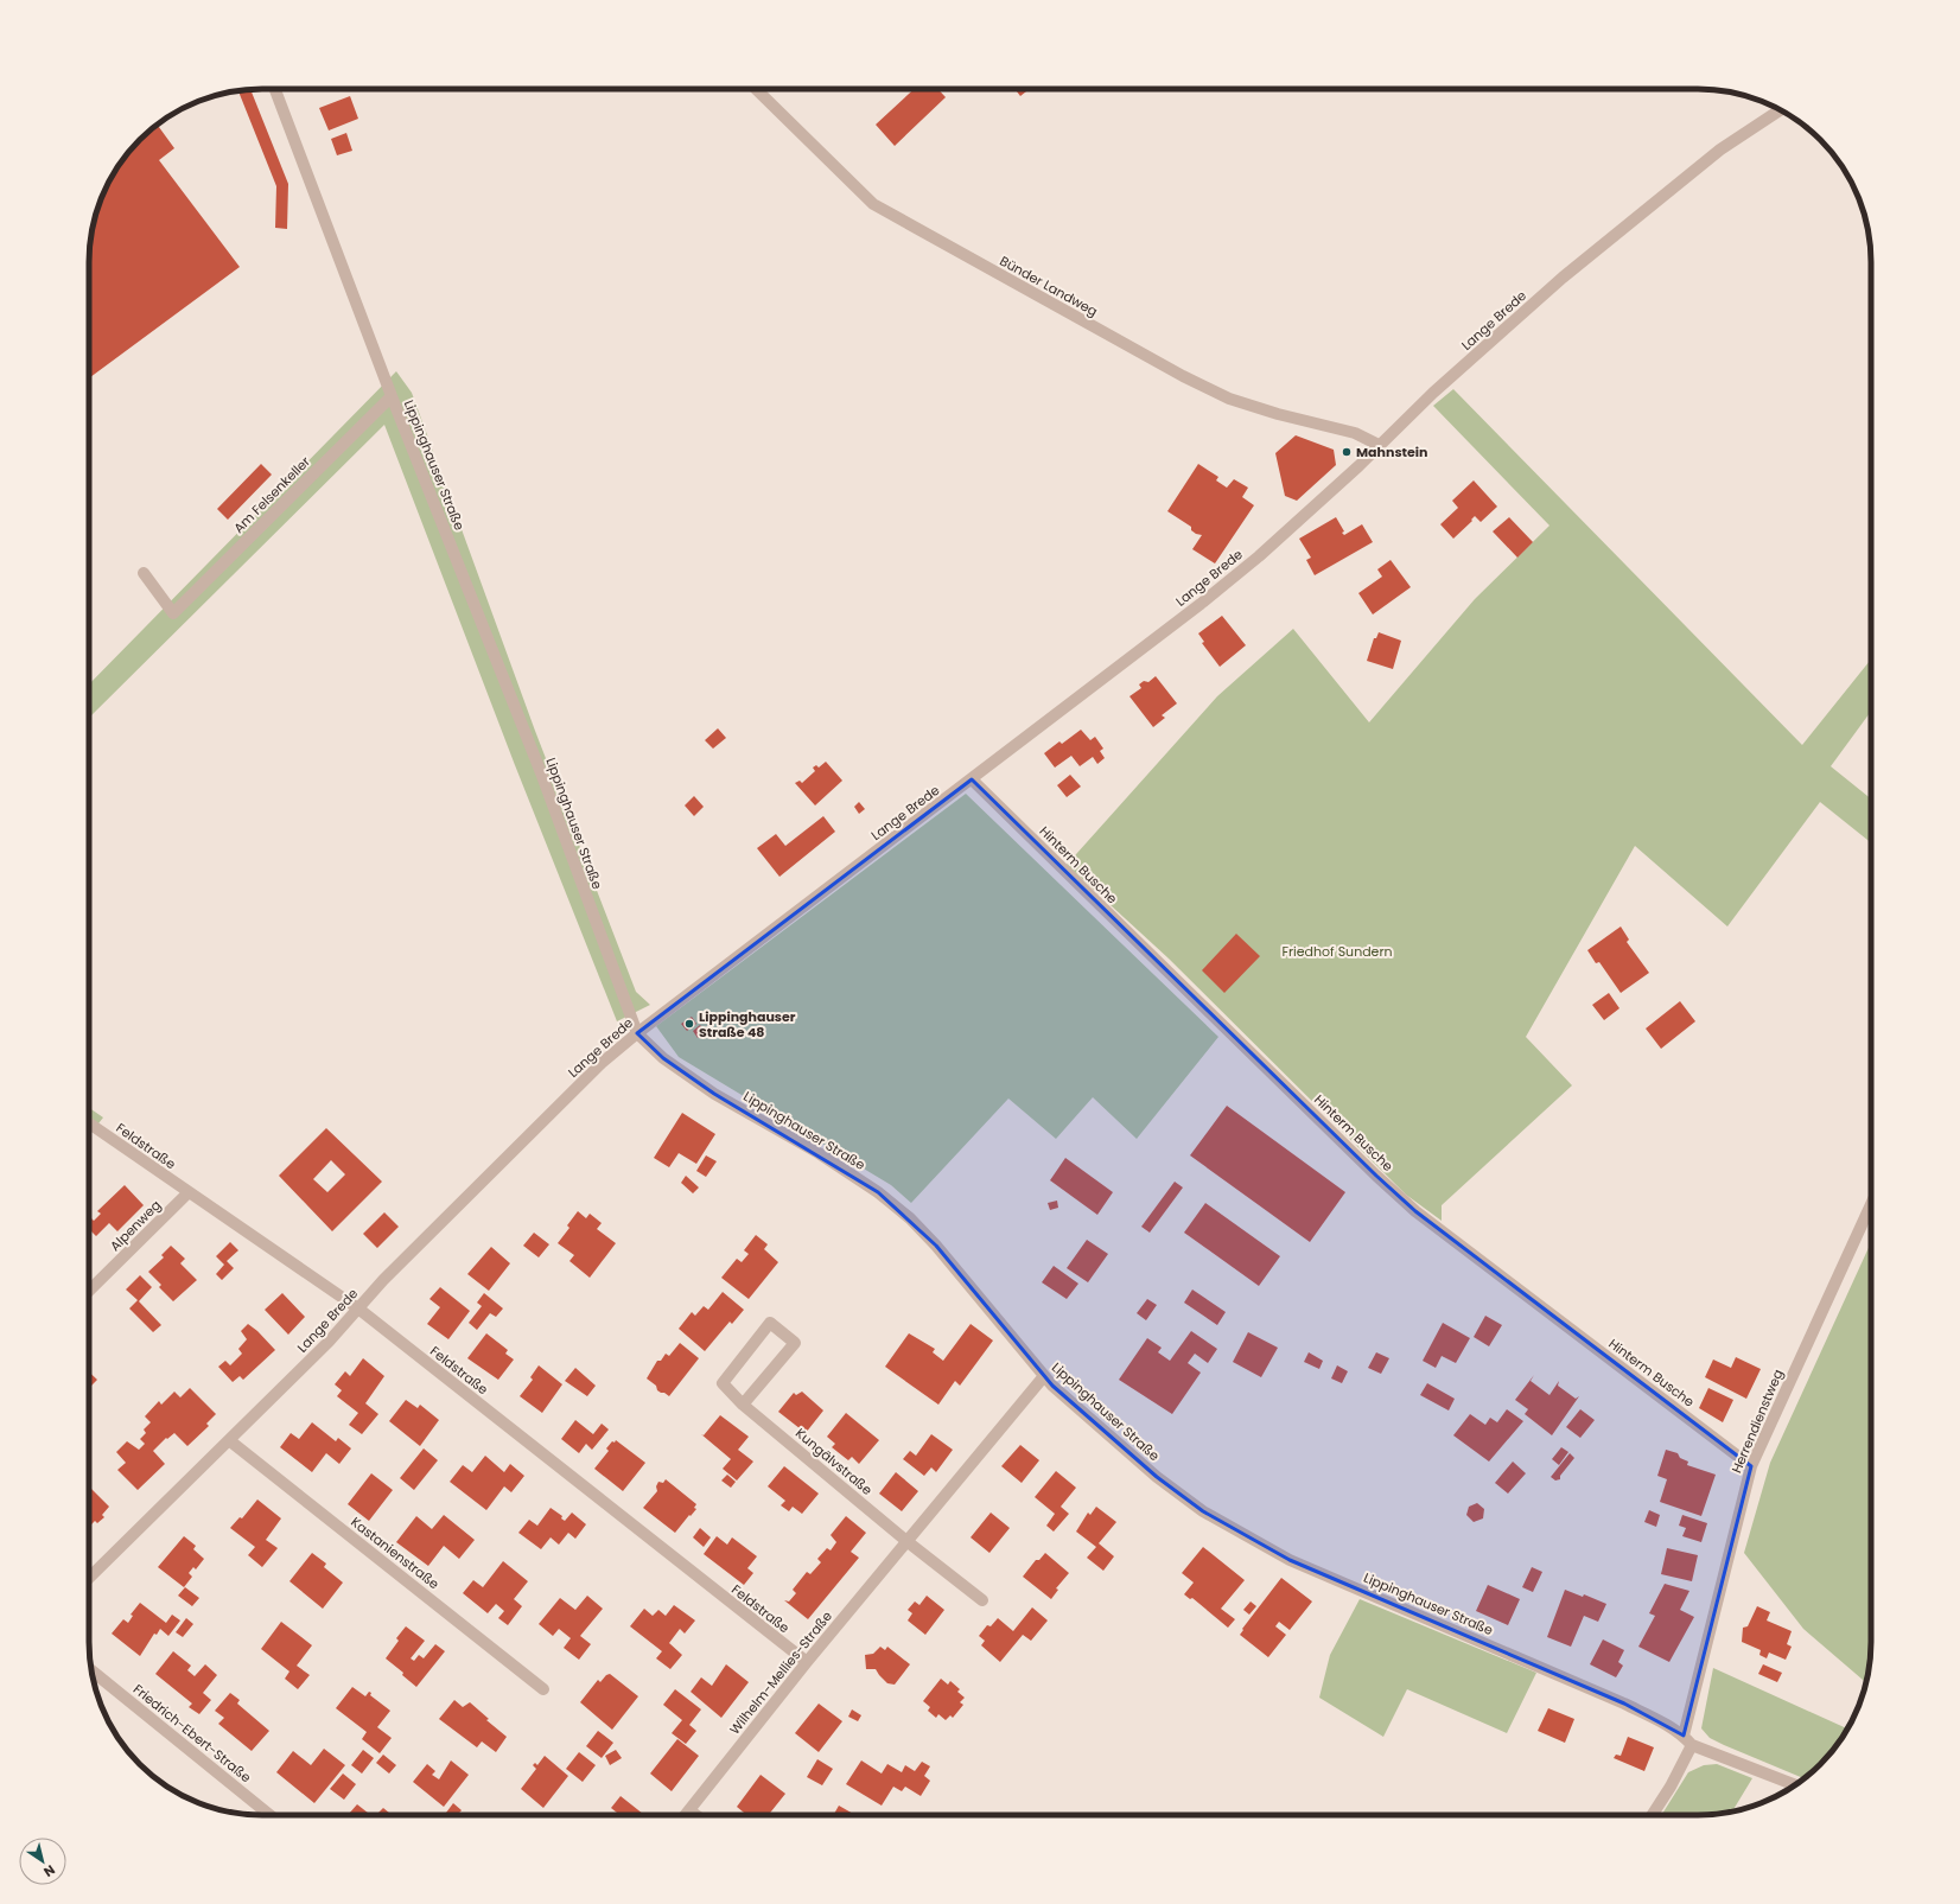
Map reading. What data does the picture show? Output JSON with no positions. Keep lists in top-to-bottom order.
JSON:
{
  "streets": {
    "street": [
      "Bünder Landweg",
      "Lange Brede",
      "Lippinghauser Straße",
      "Am Felsenkeller",
      "Hinterm Busche",
      "Feldstraße",
      "Alpenweg",
      "Herrendienstweg",
      "Kungälvstraße",
      "Kastanienstraße",
      "Wilhelm-Mellies-Straße",
      "Friedrich-Ebert-Straße"
    ]
  },
  "crossings": [
    ["Bünder Landweg", "Lange Brede"],
    ["Lange Brede", "Lippinghauser Straße"],
    ["Lange Brede", "Hinterm Busche"],
    ["Lange Brede", "Feldstraße"],
    ["Lange Brede", "Kastanienstraße"],
    ["Lippinghauser Straße", "Am Felsenkeller"],
    ["Lippinghauser Straße", "Herrendienstweg"],
    ["Lippinghauser Straße", "Wilhelm-Mellies-Straße"],
    ["Hinterm Busche", "Herrendienstweg"],
    ["Feldstraße", "Alpenweg"],
    ["Feldstraße", "Wilhelm-Mellies-Straße"],
    ["Kungälvstraße", "Wilhelm-Mellies-Straße"]
  ],
  "parks": ["Friedhof Sundern"],
  "places": ["Mahnstein", "Lippinghauser Straße 48"],
  "north": "bottom right"
}
